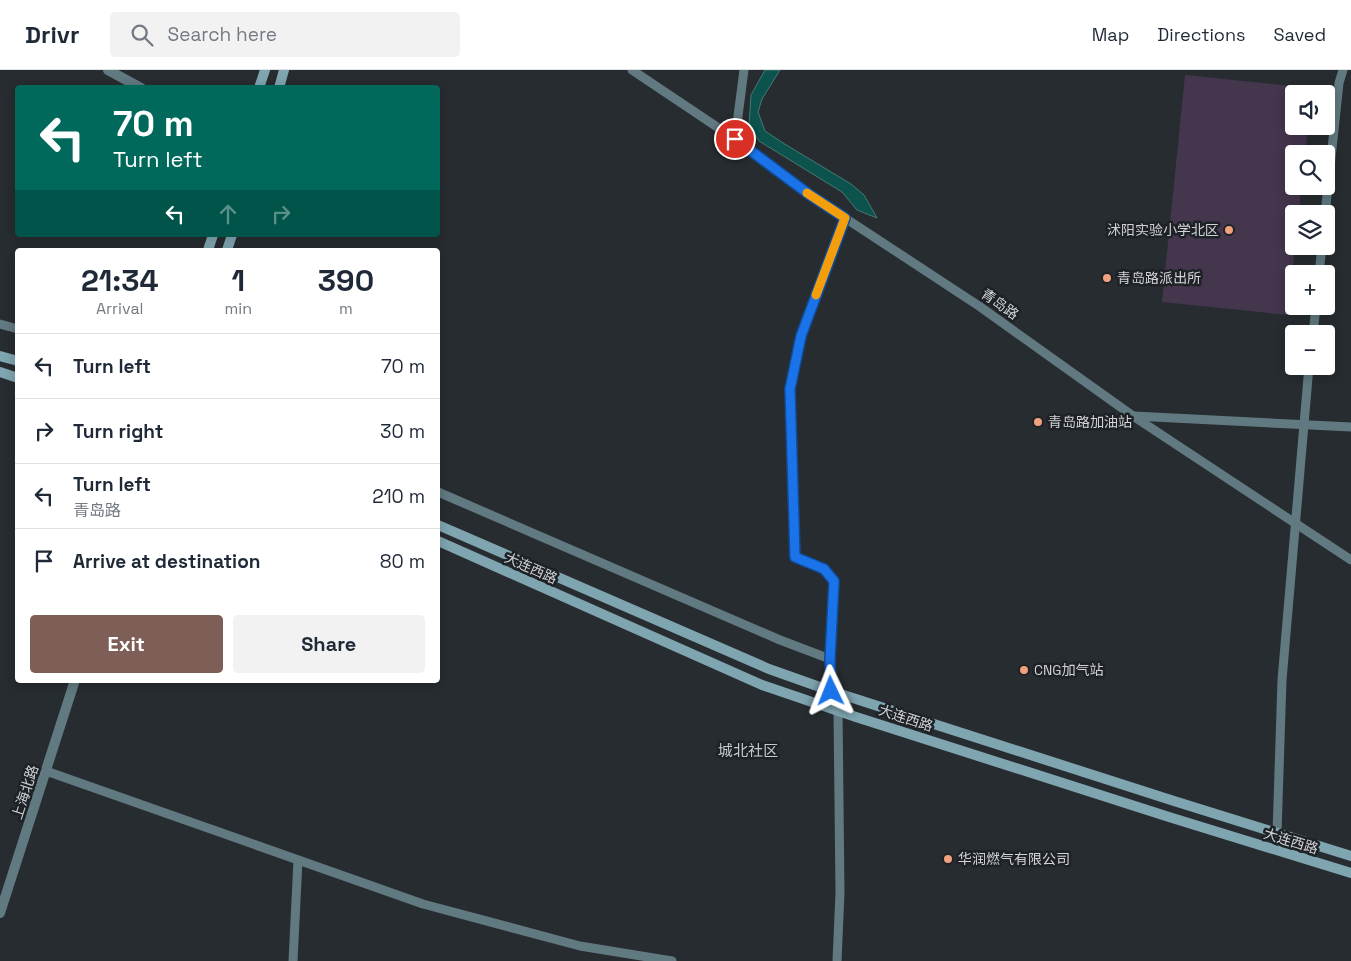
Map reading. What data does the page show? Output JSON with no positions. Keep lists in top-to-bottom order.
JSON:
{
  "streets": {
    "main road": ["大连西路"],
    "street": ["青岛路", "上海北路"]
  },
  "districts": ["城北社区"],
  "places": [
    "沭阳实验小学北区",
    "青岛路派出所",
    "青岛路加油站",
    "CNG加气站",
    "华润燃气有限公司"
  ],
  "page": {
    "header": "Drivr",
    "search": "Search here",
    "nav": ["Map", "Directions", "Saved"],
    "map_buttons": ["+", "−"],
    "turn": ["70 m", "Turn left"],
    "eta": [
      "21:34",
      "Arrival",
      "1",
      "min",
      "390",
      "m"
    ],
    "list": [
      {
        "name": "Turn left",
        "value": "70 m"
      },
      {
        "name": "Turn right",
        "value": "30 m"
      },
      {
        "name": "Turn left",
        "note": "青岛路",
        "value": "210 m"
      },
      {
        "name": "Arrive at destination",
        "value": "80 m"
      }
    ],
    "buttons": ["Exit", "Share"]
  }
}
